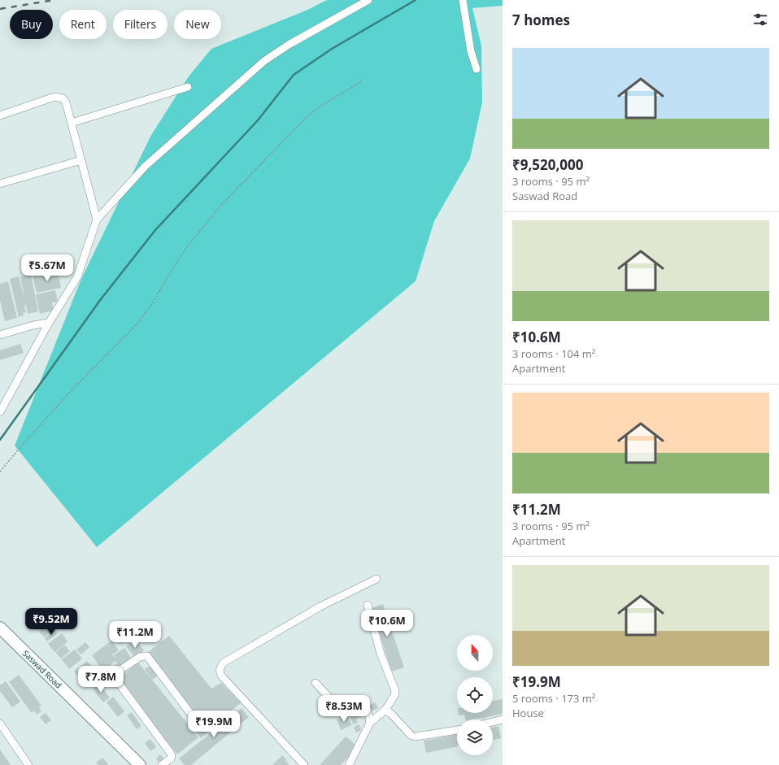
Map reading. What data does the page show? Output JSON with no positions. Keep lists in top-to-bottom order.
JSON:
{
  "streets": {
    "highway": ["Saswad Road"]
  },
  "north": "top",
  "page": {
    "heading": "7 homes",
    "chip": [
      "Buy",
      "Rent",
      "Filters",
      "New"
    ],
    "list": [
      {
        "name": "₹9,520,000",
        "note": "3 rooms · 95 m² · Saswad Road"
      },
      {
        "name": "₹10.6M",
        "note": "3 rooms · 104 m² · Apartment"
      },
      {
        "name": "₹11.2M",
        "note": "3 rooms · 95 m² · Apartment"
      },
      {
        "name": "₹19.9M",
        "note": "5 rooms · 173 m² · House"
      }
    ],
    "price": [
      "₹5.67M",
      "₹9.52M",
      "₹10.6M",
      "₹11.2M",
      "₹7.8M",
      "₹8.53M",
      "₹19.9M"
    ]
  }
}
